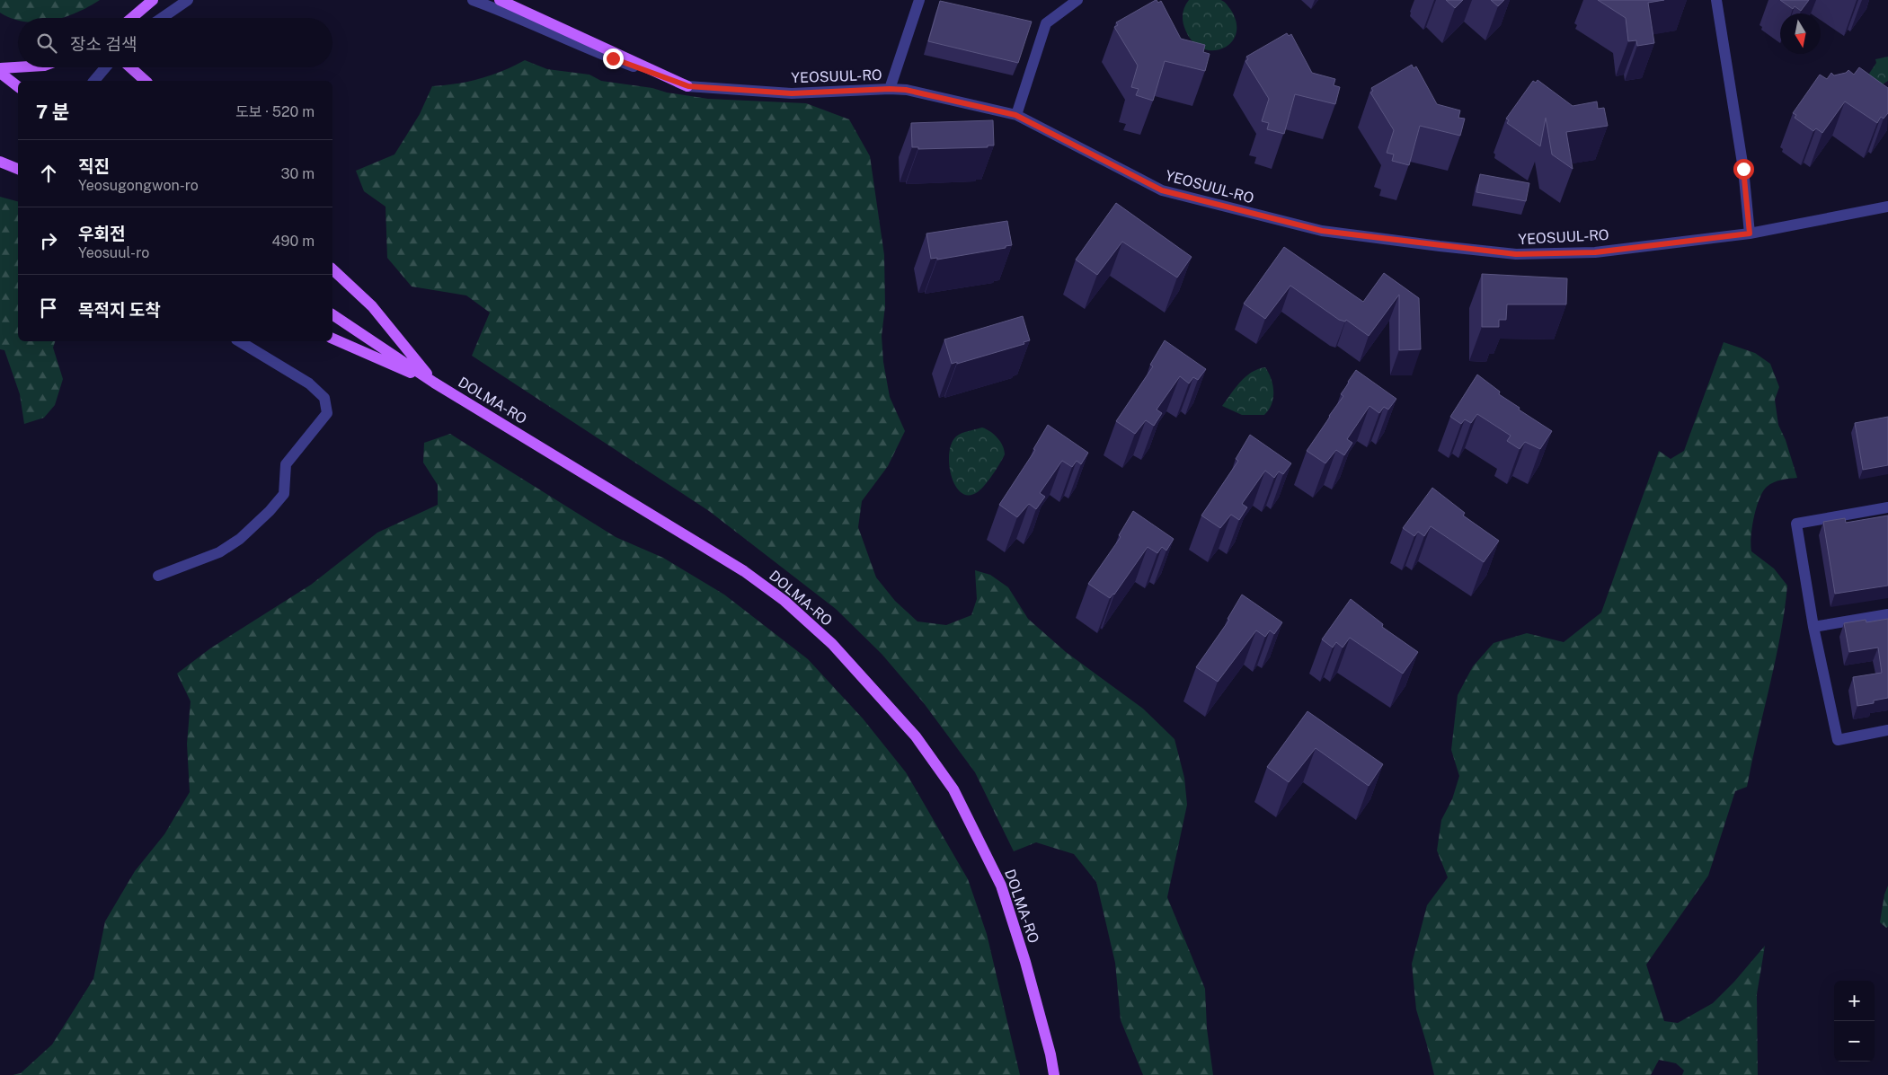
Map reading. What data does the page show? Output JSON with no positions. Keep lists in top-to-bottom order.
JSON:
{
  "streets": {
    "main road": ["DOLMA-RO"],
    "street": ["YEOSUUL-RO"]
  },
  "north": "bottom",
  "page": {
    "search": "장소 검색",
    "heading": ["7 분", "도보 · 520 m"],
    "list": [
      ["직진", "Yeosugongwon-ro", "30 m"],
      ["우회전", "Yeosuul-ro", "490 m"],
      "목적지 도착"
    ],
    "map_buttons": ["+", "−"]
  }
}
